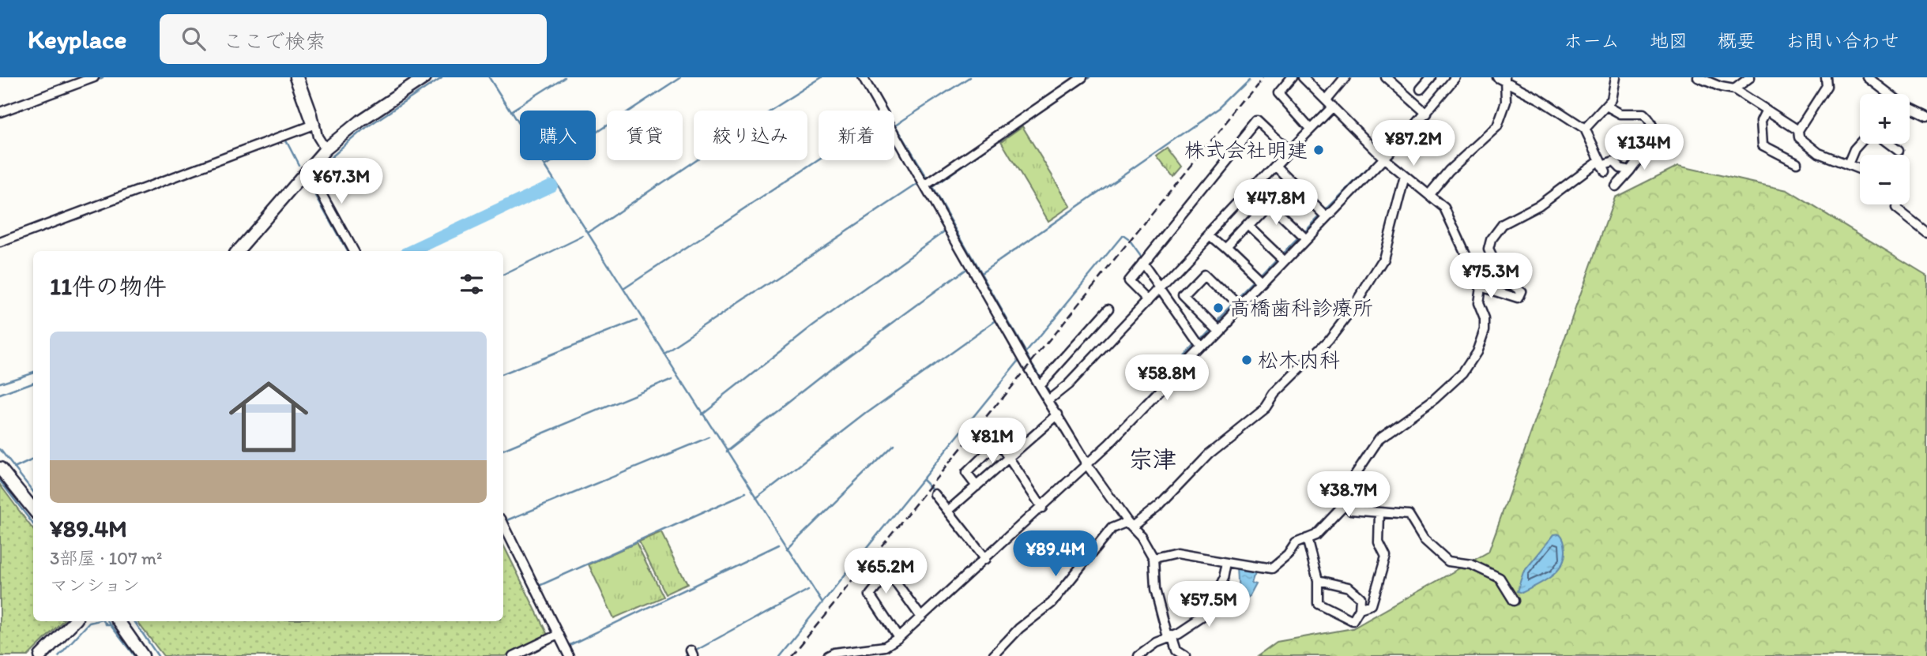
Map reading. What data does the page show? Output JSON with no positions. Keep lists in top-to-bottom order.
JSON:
{
  "districts": ["宗津"],
  "places": ["株式会社明建", "高橋歯科診療所", "松木内科"],
  "page": {
    "header": "Keyplace",
    "search": "ここで検索",
    "nav": [
      "ホーム",
      "地図",
      "概要",
      "お問い合わせ"
    ],
    "map_buttons": ["+", "−"],
    "chip": [
      "購入",
      "賃貸",
      "絞り込み",
      "新着"
    ],
    "price": [
      "¥87.2M",
      "¥134M",
      "¥67.3M",
      "¥47.8M",
      "¥75.3M",
      "¥58.8M",
      "¥81M",
      "¥38.7M",
      "¥89.4M",
      "¥65.2M",
      "¥57.5M"
    ],
    "heading": "11件の物件",
    "list": [
      {
        "name": "¥89.4M",
        "note": "3部屋 · 107 m² · マンション"
      }
    ]
  }
}
